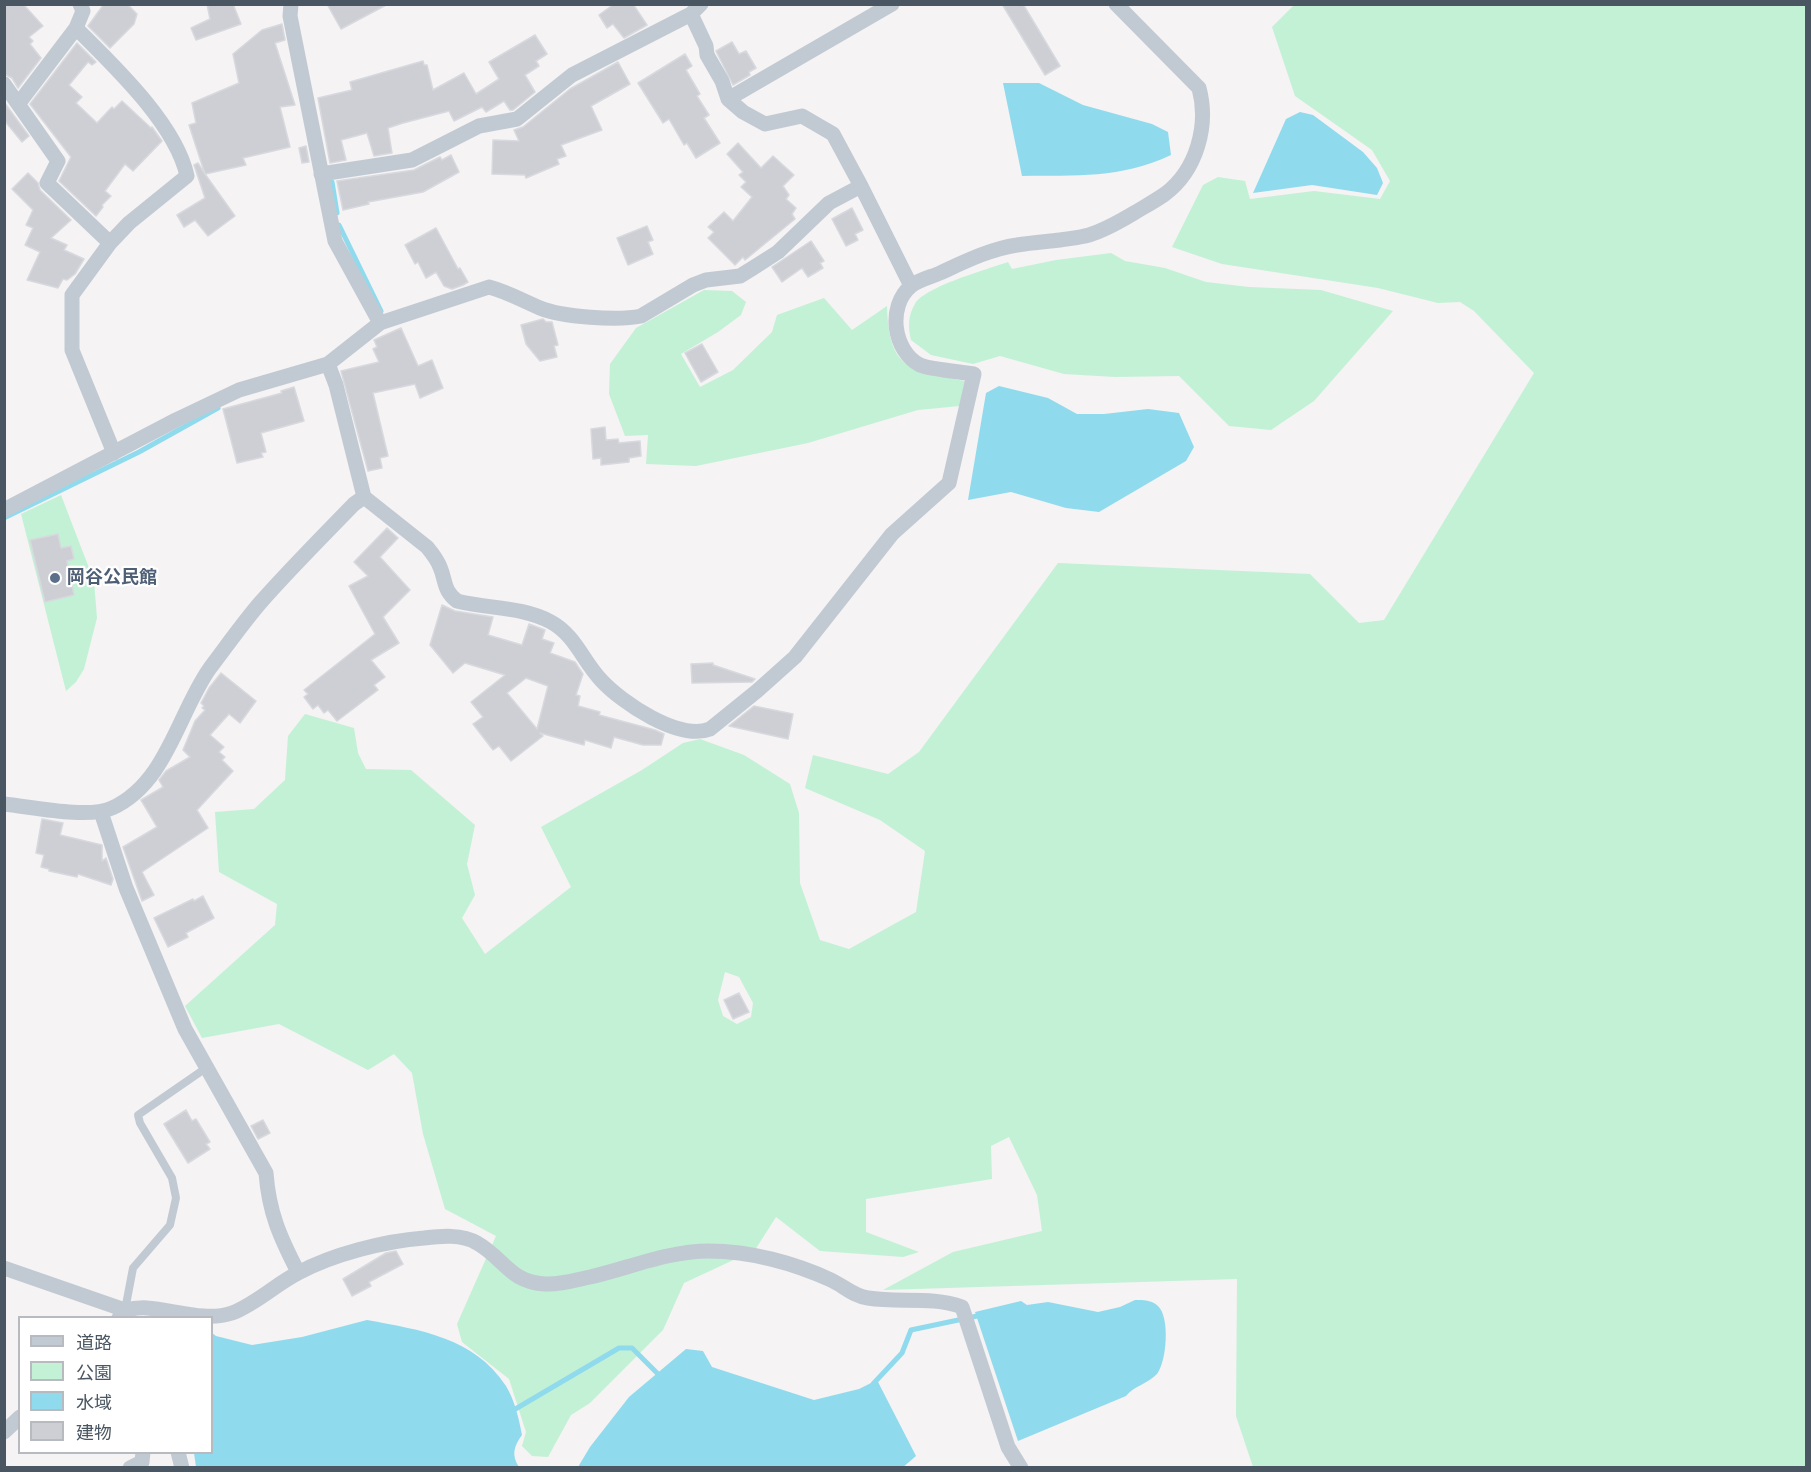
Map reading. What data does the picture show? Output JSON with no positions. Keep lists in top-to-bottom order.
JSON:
{
  "places": ["岡谷公民館"],
  "legend": [
    "道路",
    "公園",
    "水域",
    "建物"
  ]
}
